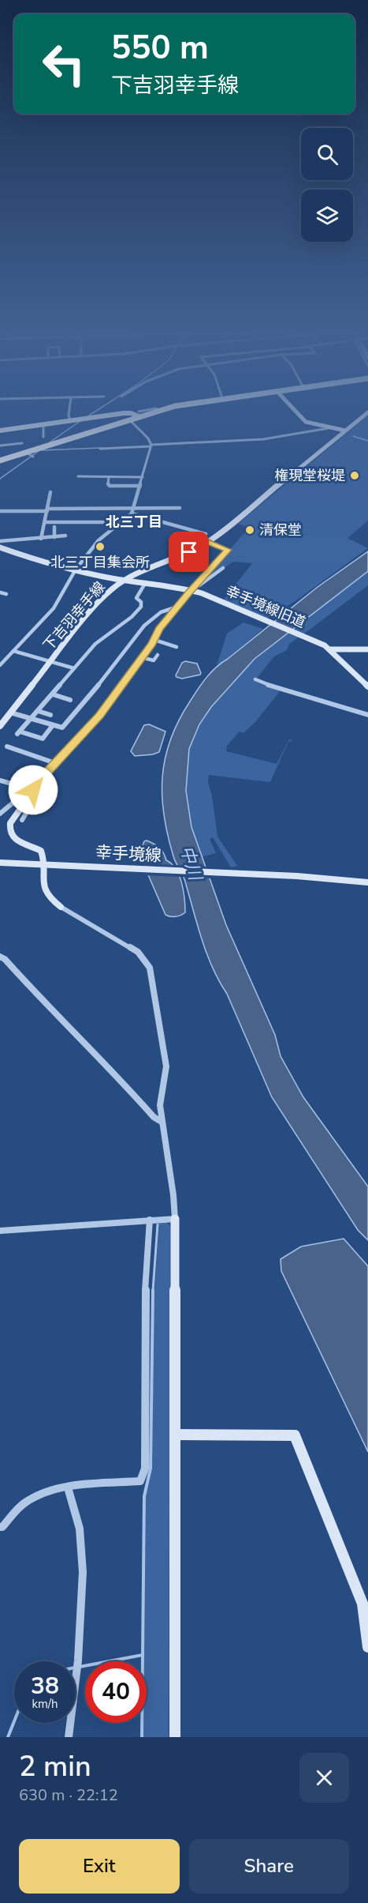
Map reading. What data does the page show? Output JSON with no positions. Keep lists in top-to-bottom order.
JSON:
{
  "streets": {
    "street": ["幸手境線旧道", "下吉羽幸手線", "幸手境線"]
  },
  "crossings": [
    ["幸手境線旧道", "下吉羽幸手線"]
  ],
  "districts": ["北三丁目"],
  "water": ["中川"],
  "places": ["権現堂桜堤", "清保堂", "北三丁目集会所"],
  "page": {
    "turn": ["550 m", "下吉羽幸手線"],
    "speed": "38 km/h",
    "limit": "40",
    "heading": ["2 min", "630 m · 22:12"],
    "buttons": ["Exit", "Share"]
  }
}
